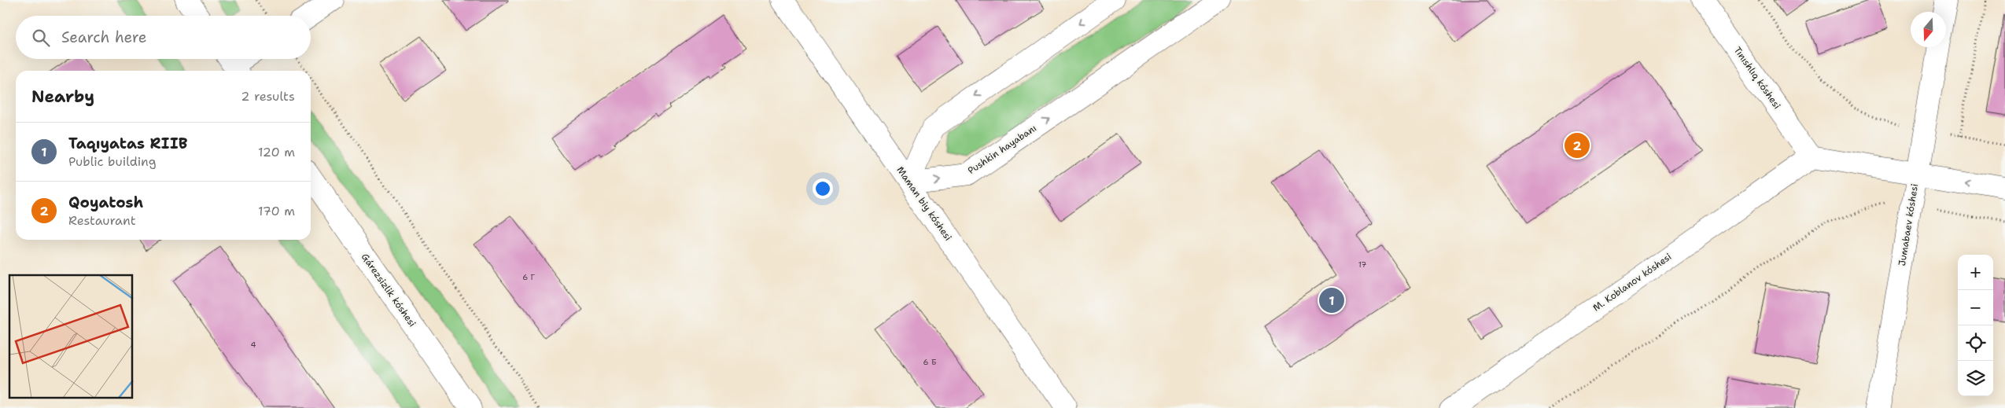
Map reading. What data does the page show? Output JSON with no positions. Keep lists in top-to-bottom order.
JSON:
{
  "streets": {
    "street": [
      "Tınıshlıq kóshesi",
      "Pushkin hayabanı",
      "Maman biy kóshesi",
      "Jumabaev kóshesi",
      "M. Koblanov kóshesi",
      "Gárezsizlik kóshesi"
    ]
  },
  "crossings": [
    ["Tınıshlıq kóshesi", "M. Koblanov kóshesi"],
    ["Pushkin hayabanı", "Maman biy kóshesi"]
  ],
  "house_numbers": [
    "17",
    "6 Г",
    "4",
    "6 Б"
  ],
  "north": "bottom",
  "page": {
    "search": "Search here",
    "heading": ["Nearby", "2 results"],
    "list": [
      {
        "mark": "1",
        "name": "Taqıyatas RIIB",
        "note": "Public building",
        "value": "120 m"
      },
      {
        "mark": "2",
        "name": "Qoyatosh",
        "note": "Restaurant",
        "value": "170 m"
      }
    ],
    "pins": ["2", "1"],
    "map_buttons": ["+", "−"]
  }
}
